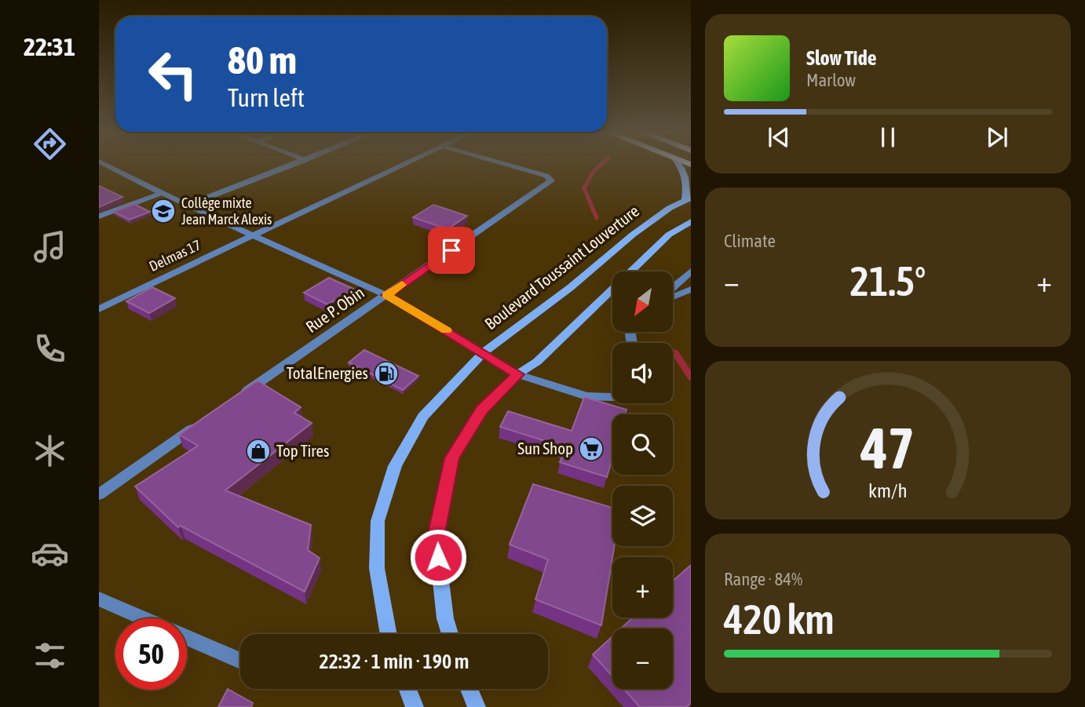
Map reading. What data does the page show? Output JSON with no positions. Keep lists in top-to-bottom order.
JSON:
{
  "streets": {
    "main road": ["Boulevard Toussaint Louverture"],
    "street": ["Delmas 17", "Rue P. Obin"]
  },
  "places": {
    "school or university": ["Collège mixte Jean Marck Alexis"],
    "fuel station": ["TotalEnergies"],
    "supermarket": ["Sun Shop"],
    "shop": ["Top Tires"]
  },
  "north": "bottom left",
  "page": {
    "tabs": "22:31",
    "turn": ["80 m", "Turn left"],
    "song": ["Slow Tide", "Marlow"],
    "tile": [
      "Climate",
      ["Range · 84%", "420 km"]
    ],
    "heat": ["−", "21.5°", "+"],
    "map_buttons": ["+", "−"],
    "limit": "50",
    "trip": "22:32 · 1 min · 190 m",
    "gauge": ["47", "km/h"]
  }
}
